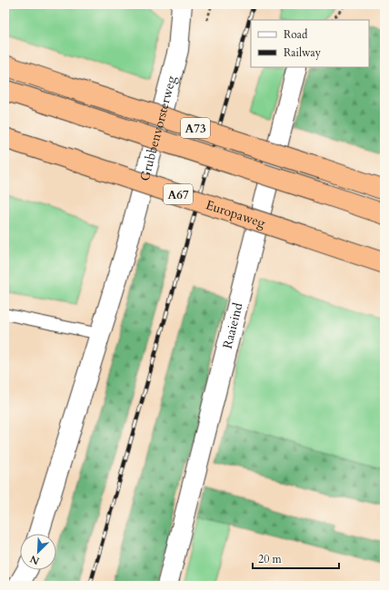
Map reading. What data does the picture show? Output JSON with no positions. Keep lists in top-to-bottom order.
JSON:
{
  "streets": {
    "highway": ["A73", "A67", "Europaweg"],
    "street": ["Grubbenvorsterweg", "Raaieind"]
  },
  "legend": ["Road", "Railway"],
  "scale_bar": "20 m",
  "north": "bottom left"
}
